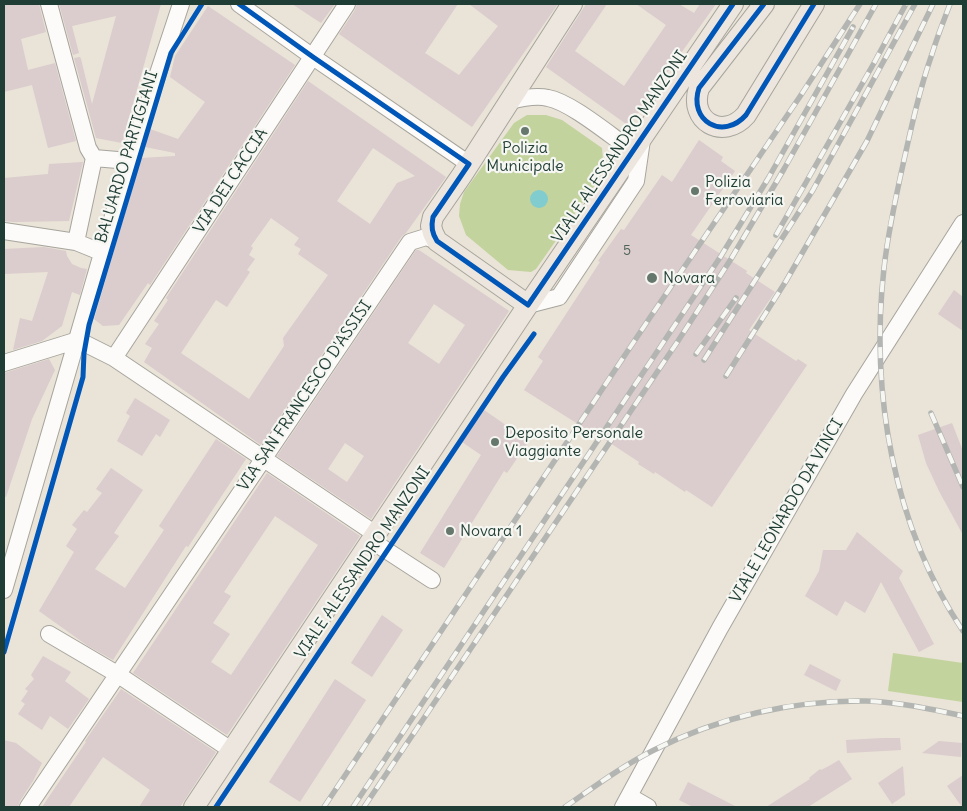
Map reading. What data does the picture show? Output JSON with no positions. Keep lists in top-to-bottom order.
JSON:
{
  "streets": {
    "main road": ["VIALE ALESSANDRO MANZONI"],
    "street": [
      "BALUARDO PARTIGIANI",
      "VIA DEI CACCIA",
      "VIA SAN FRANCESCO D'ASSISI",
      "VIALE LEONARDO DA VINCI"
    ]
  },
  "places": [
    "Polizia Municipale",
    "Polizia Ferroviaria",
    "Novara",
    "Deposito Personale Viaggiante",
    "Novara 1"
  ],
  "house_numbers": ["5"]
}
